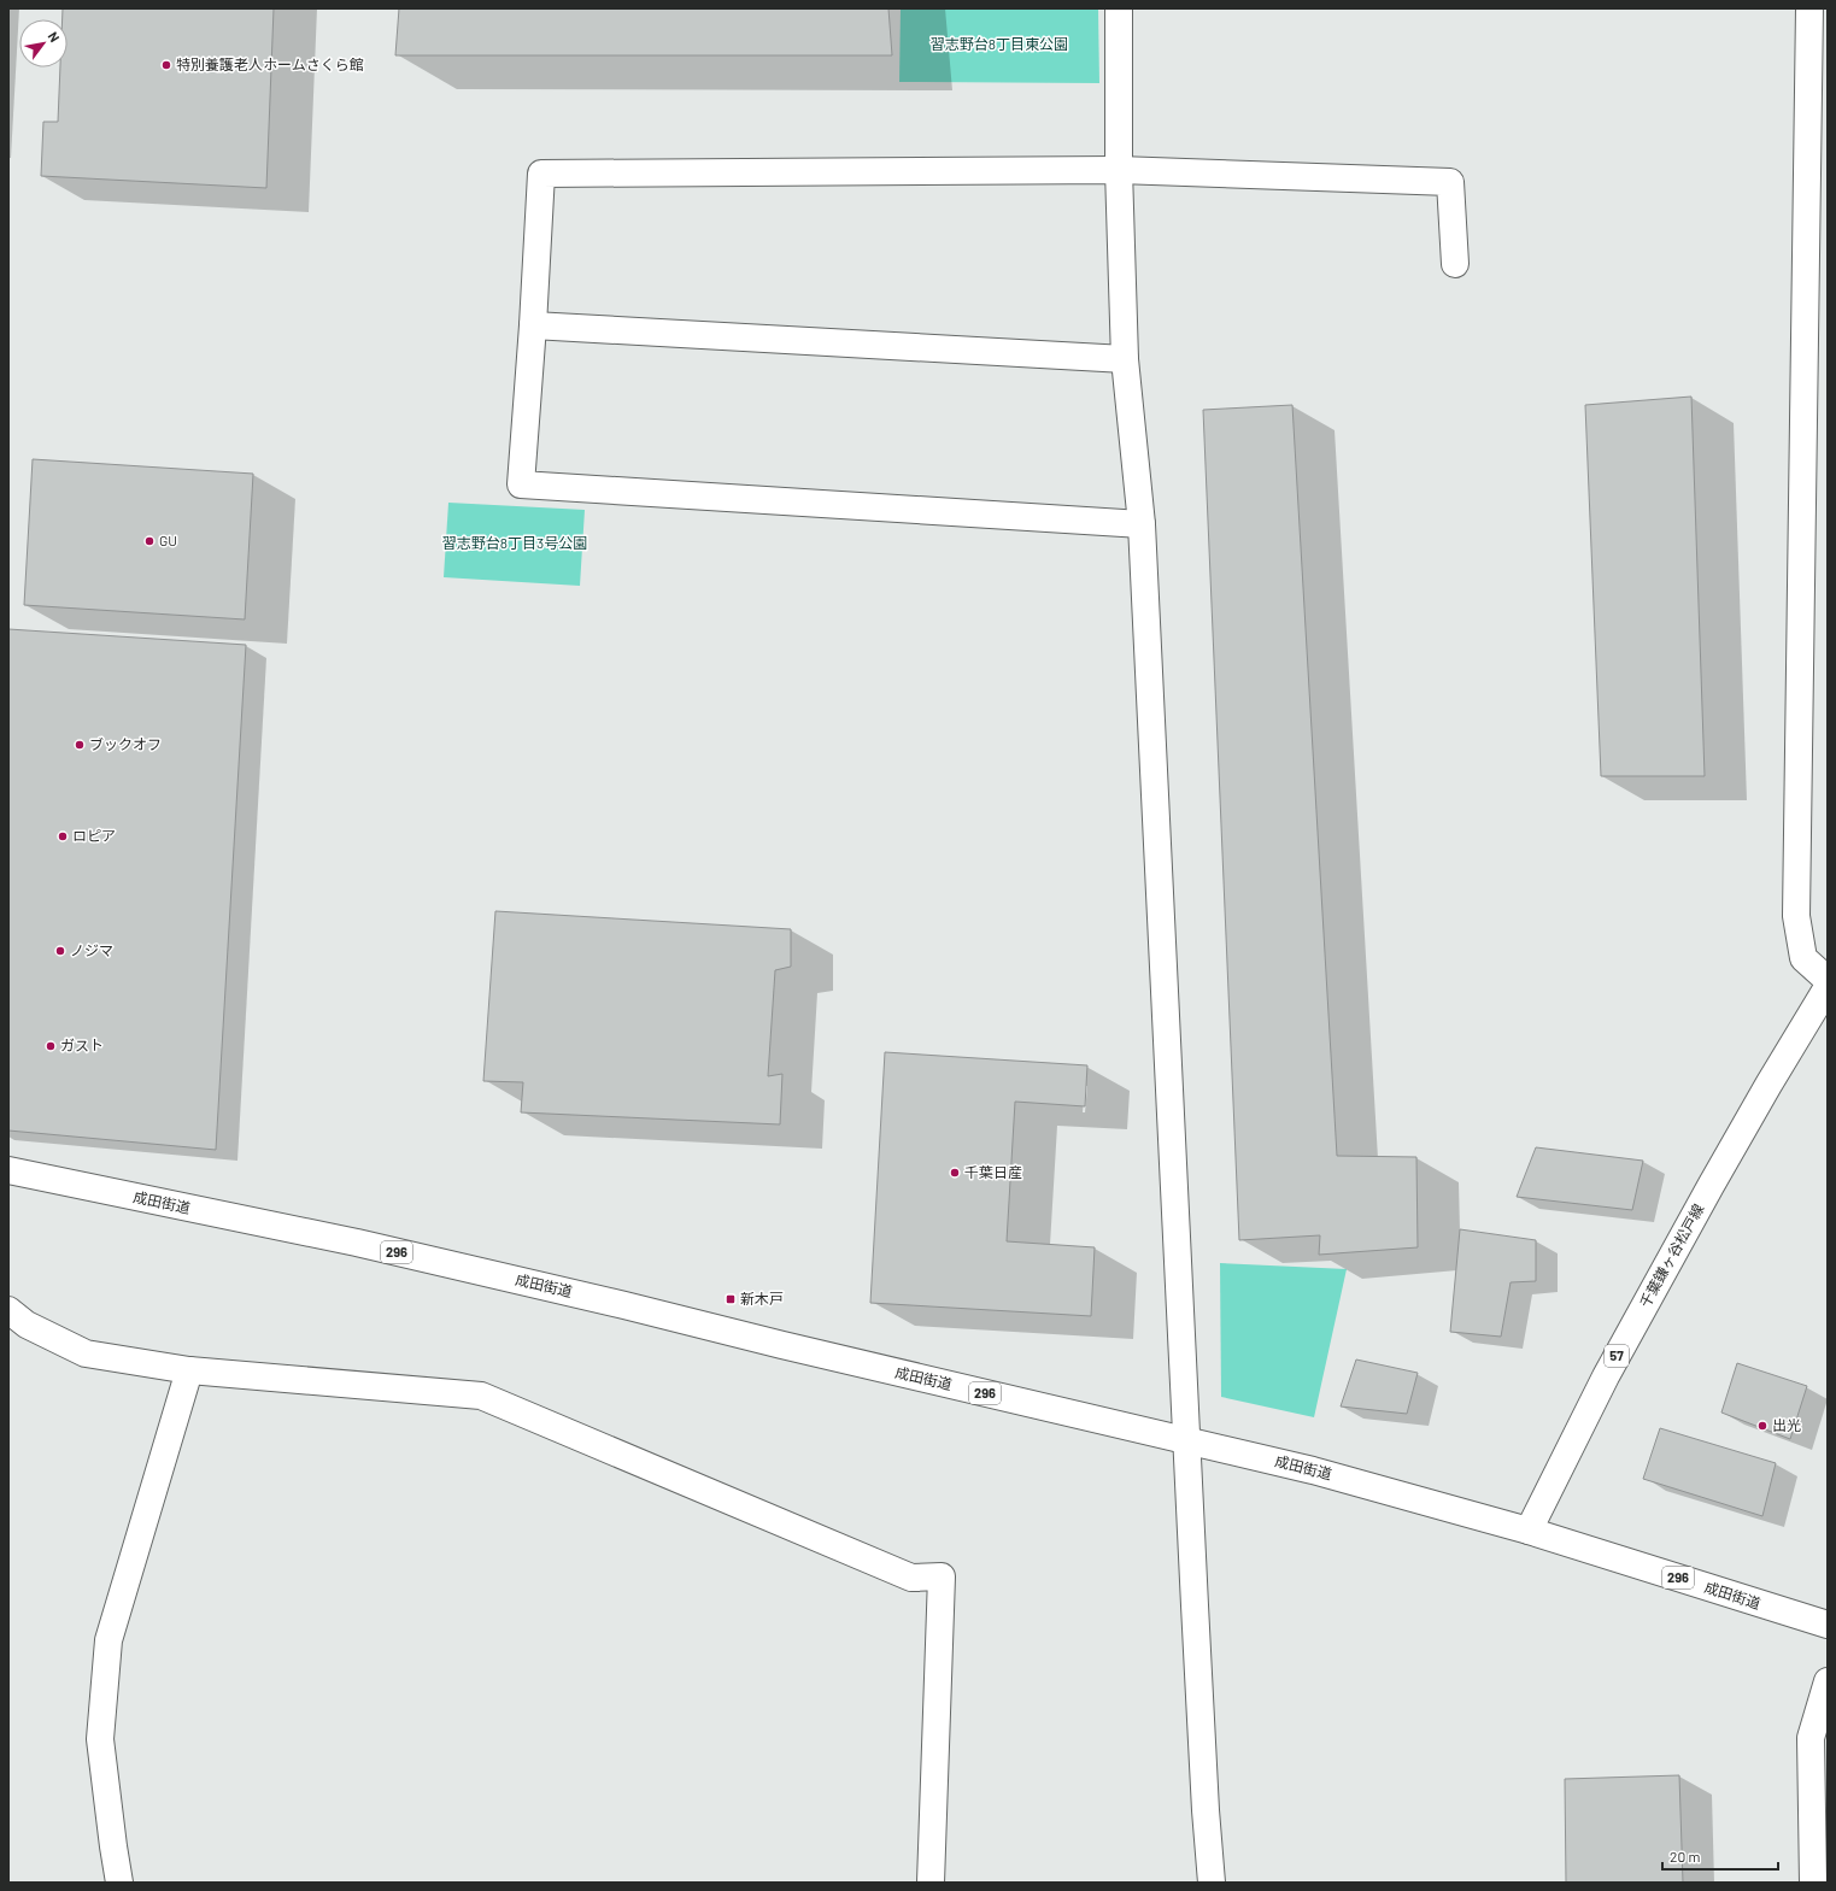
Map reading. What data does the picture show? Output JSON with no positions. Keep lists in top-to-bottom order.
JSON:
{
  "streets": {
    "main road": [
      "成田街道",
      "296",
      "千葉鎌ヶ谷松戸線",
      "57"
    ]
  },
  "crossings": [
    ["成田街道", "千葉鎌ヶ谷松戸線"]
  ],
  "parks": ["習志野台8丁目東公園", "習志野台8丁目3号公園"],
  "places": {
    "other": [
      "特別養護老人ホームさくら館",
      "GU",
      "ブックオフ",
      "ロピア",
      "ノジマ",
      "ガスト",
      "千葉日産",
      "出光"
    ],
    "transit": ["新木戸"]
  },
  "scale_bar": "20 m",
  "north": "top right"
}
